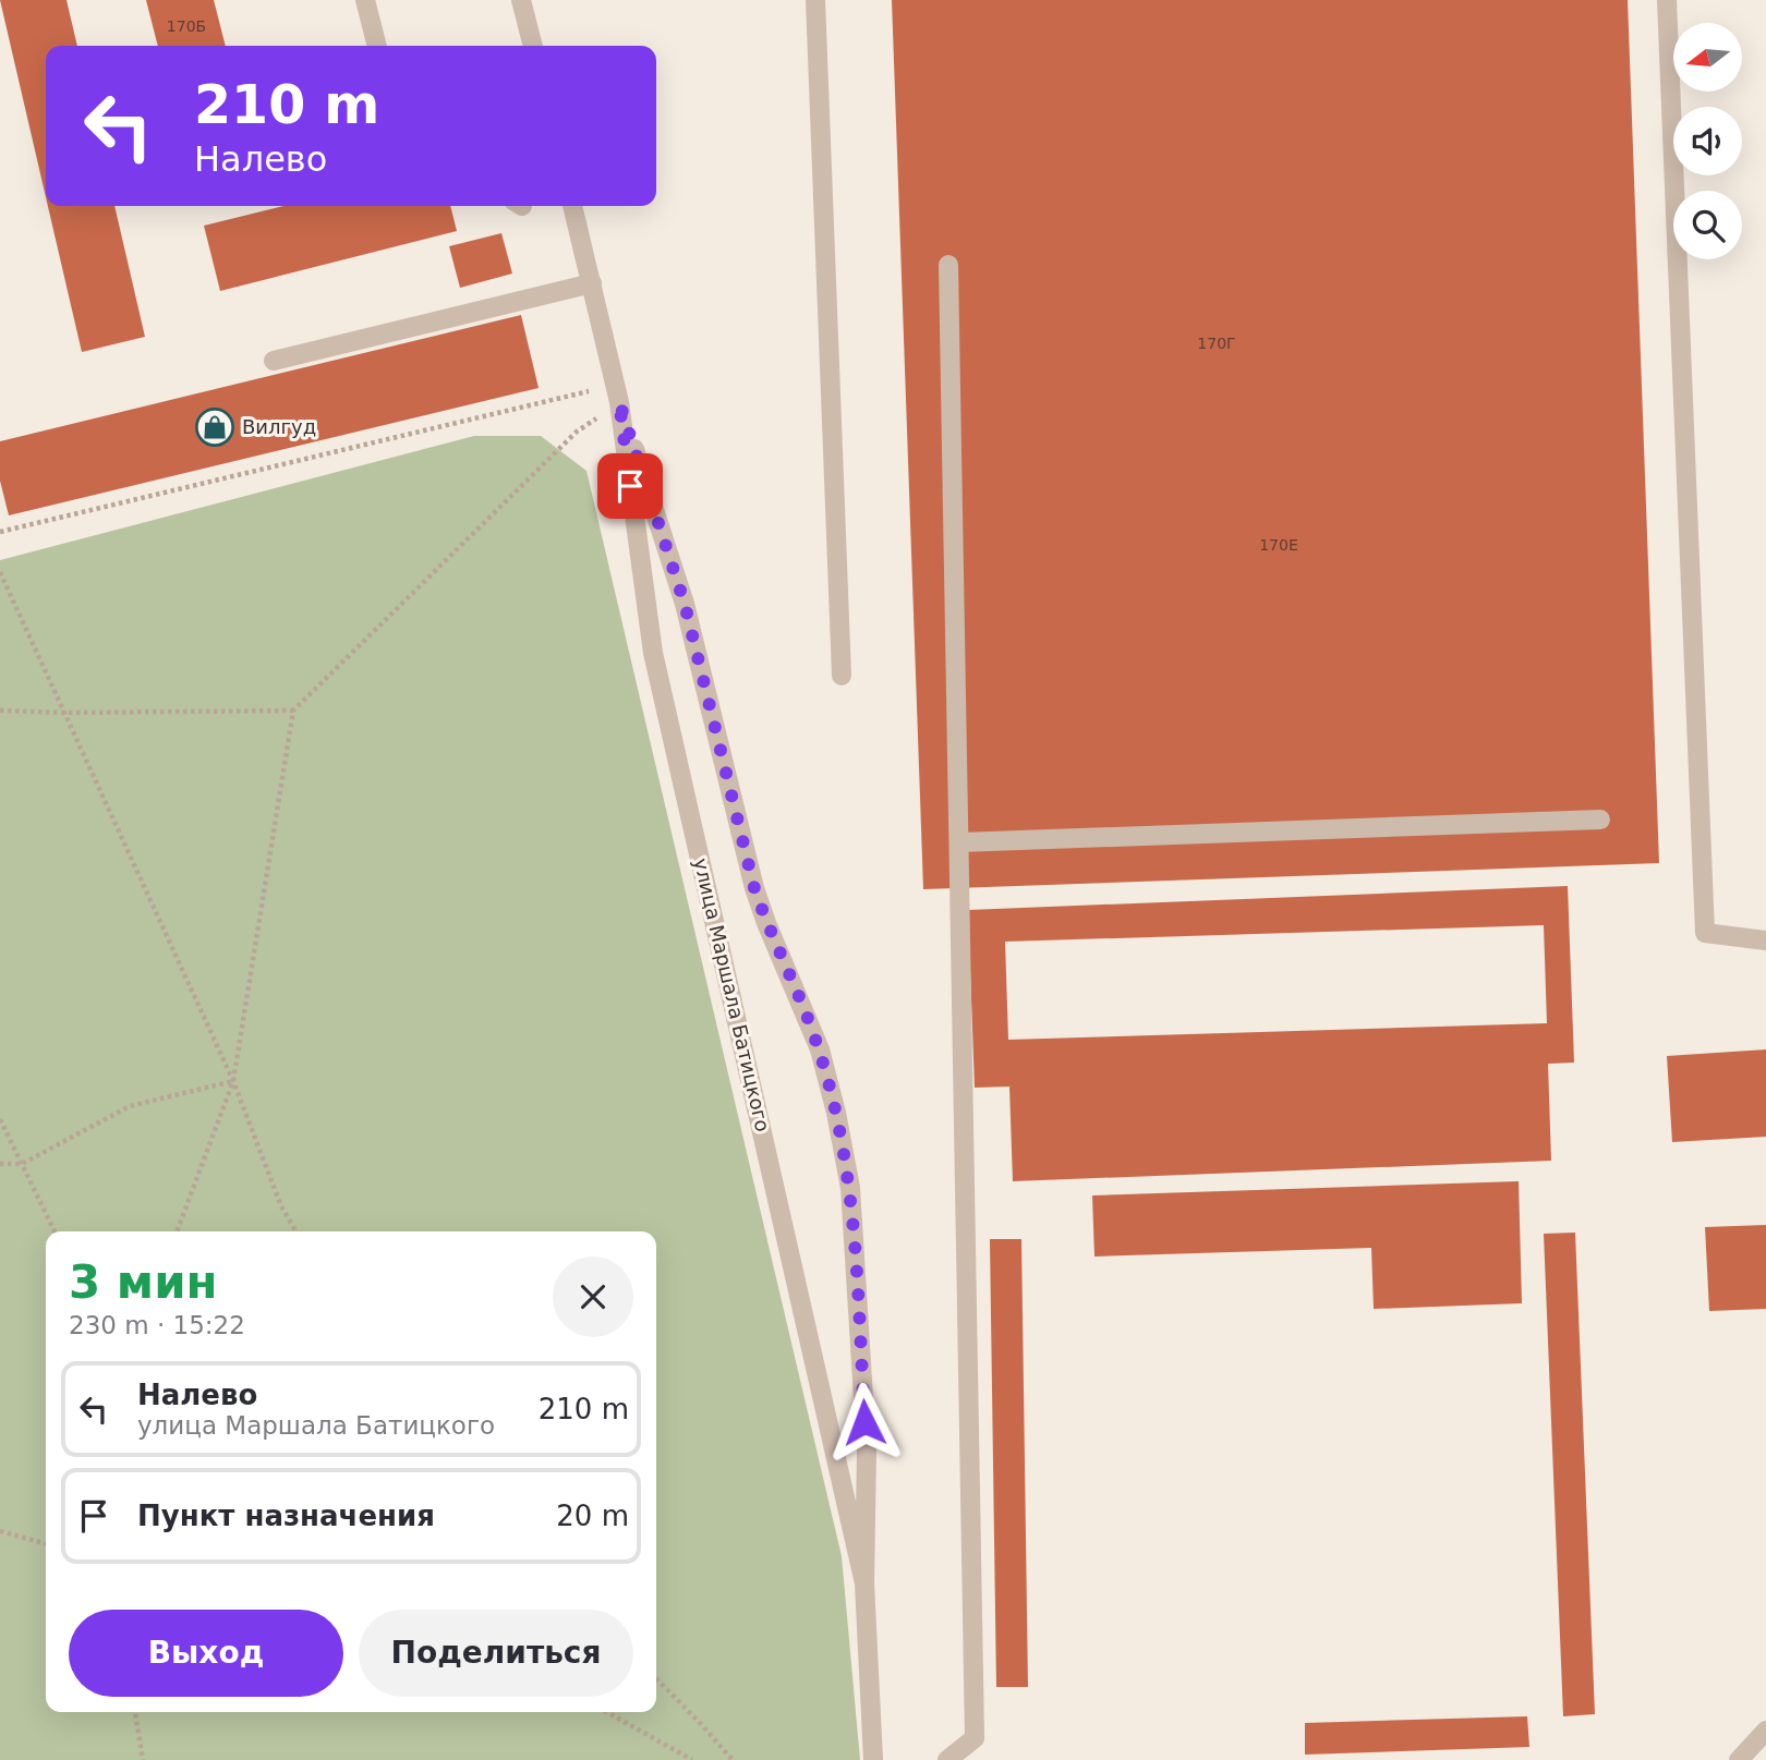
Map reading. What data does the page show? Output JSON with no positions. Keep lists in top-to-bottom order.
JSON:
{
  "streets": {
    "street": ["улица Маршала Батицкого"]
  },
  "places": {
    "shop": ["Вилгуд"]
  },
  "house_numbers": ["170Б", "170Г", "170Е"],
  "north": "left",
  "page": {
    "turn": ["210 m", "Налево"],
    "heading": ["3 мин", "230 m · 15:22"],
    "list": [
      {
        "name": "Налево",
        "note": "улица Маршала Батицкого",
        "value": "210 m"
      },
      {
        "name": "Пункт назначения",
        "value": "20 m"
      }
    ],
    "buttons": ["Выход", "Поделиться"]
  }
}
